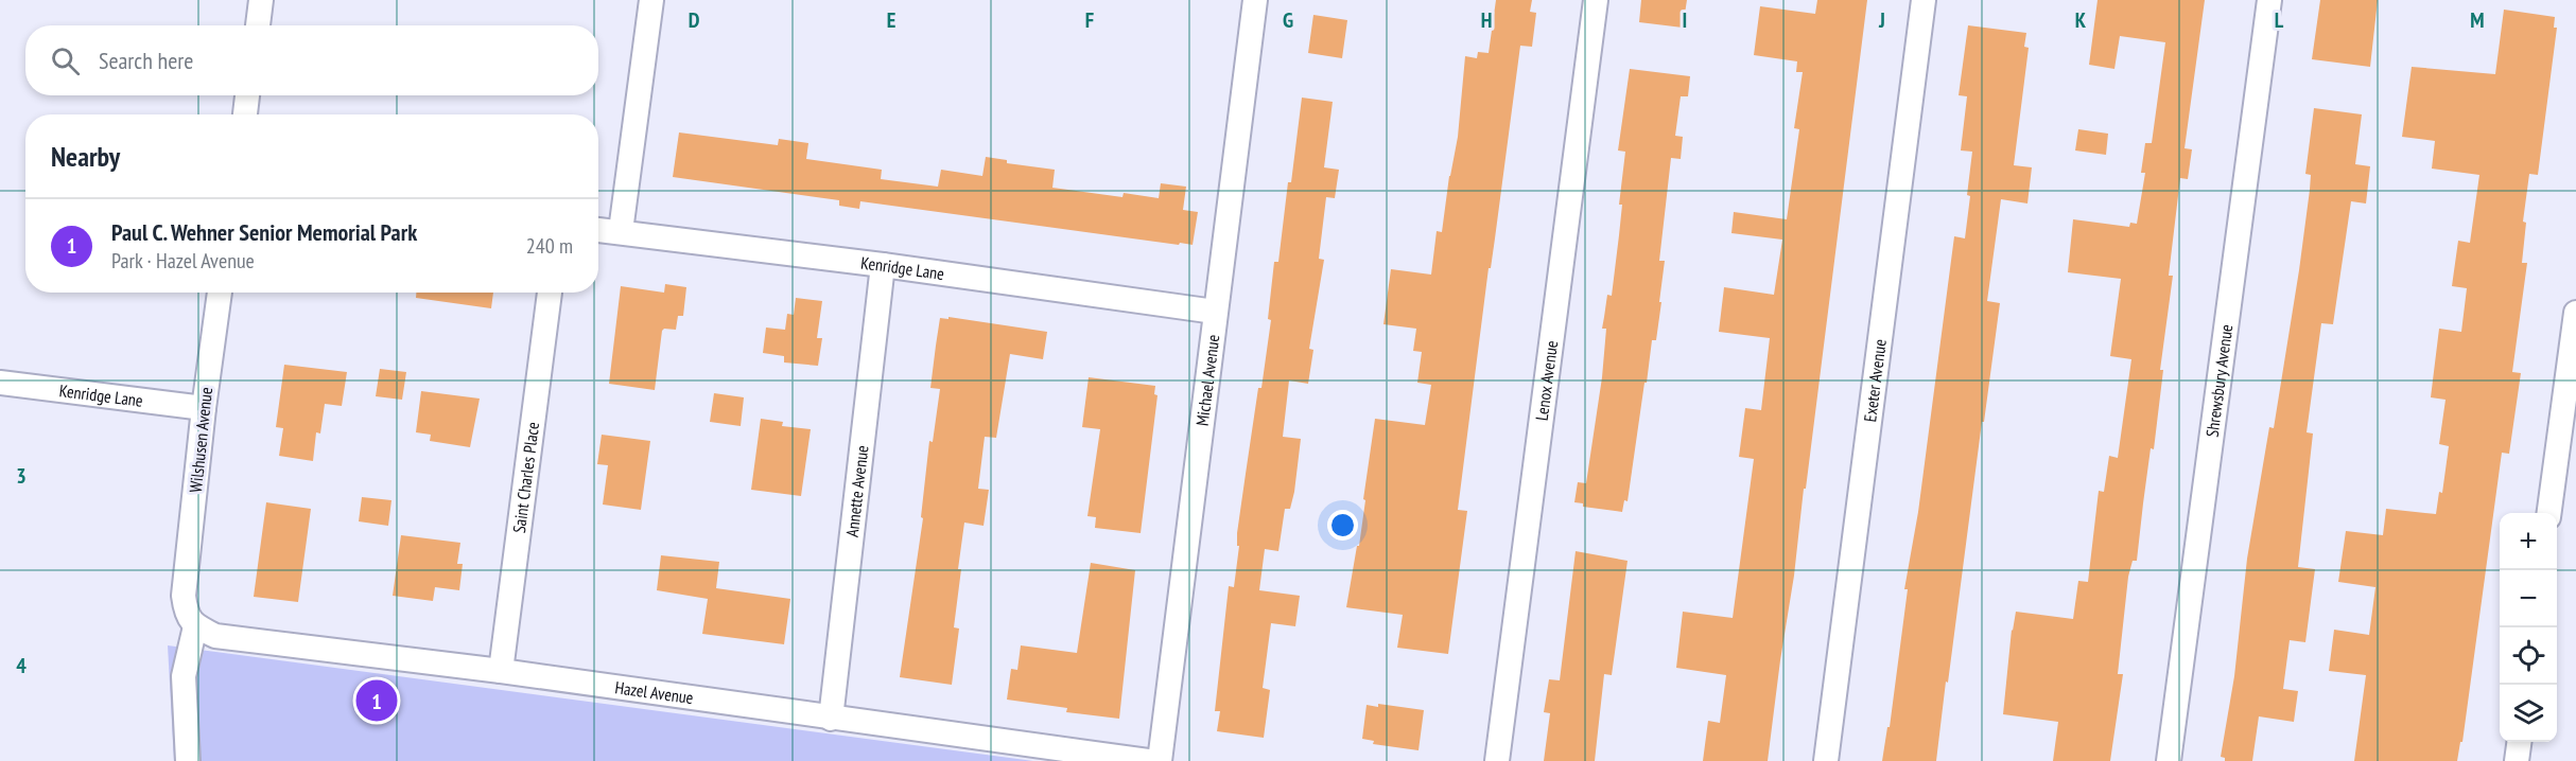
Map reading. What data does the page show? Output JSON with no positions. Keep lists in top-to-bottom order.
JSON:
{
  "streets": {
    "street": [
      "Kenridge Lane",
      "Michael Avenue",
      "Lenox Avenue",
      "Exeter Avenue",
      "Shrewsbury Avenue",
      "Wilshusen Avenue",
      "Saint Charles Place",
      "Annette Avenue",
      "Hazel Avenue"
    ]
  },
  "crossings": [
    ["Kenridge Lane", "Michael Avenue"],
    ["Kenridge Lane", "Wilshusen Avenue"],
    ["Kenridge Lane", "Annette Avenue"],
    ["Wilshusen Avenue", "Hazel Avenue"],
    ["Saint Charles Place", "Hazel Avenue"],
    ["Annette Avenue", "Hazel Avenue"]
  ],
  "page": {
    "search": "Search here",
    "heading": "Nearby",
    "list": [
      {
        "mark": "1",
        "name": "Paul C. Wehner Senior Memorial Park",
        "note": "Park · Hazel Avenue",
        "value": "240 m"
      }
    ],
    "map_buttons": ["+", "−"],
    "pins": "1"
  },
  "grid": {
    "columns": [
      "D",
      "E",
      "F",
      "G",
      "H",
      "I",
      "J",
      "K",
      "L",
      "M"
    ],
    "rows": ["3", "4"]
  }
}
